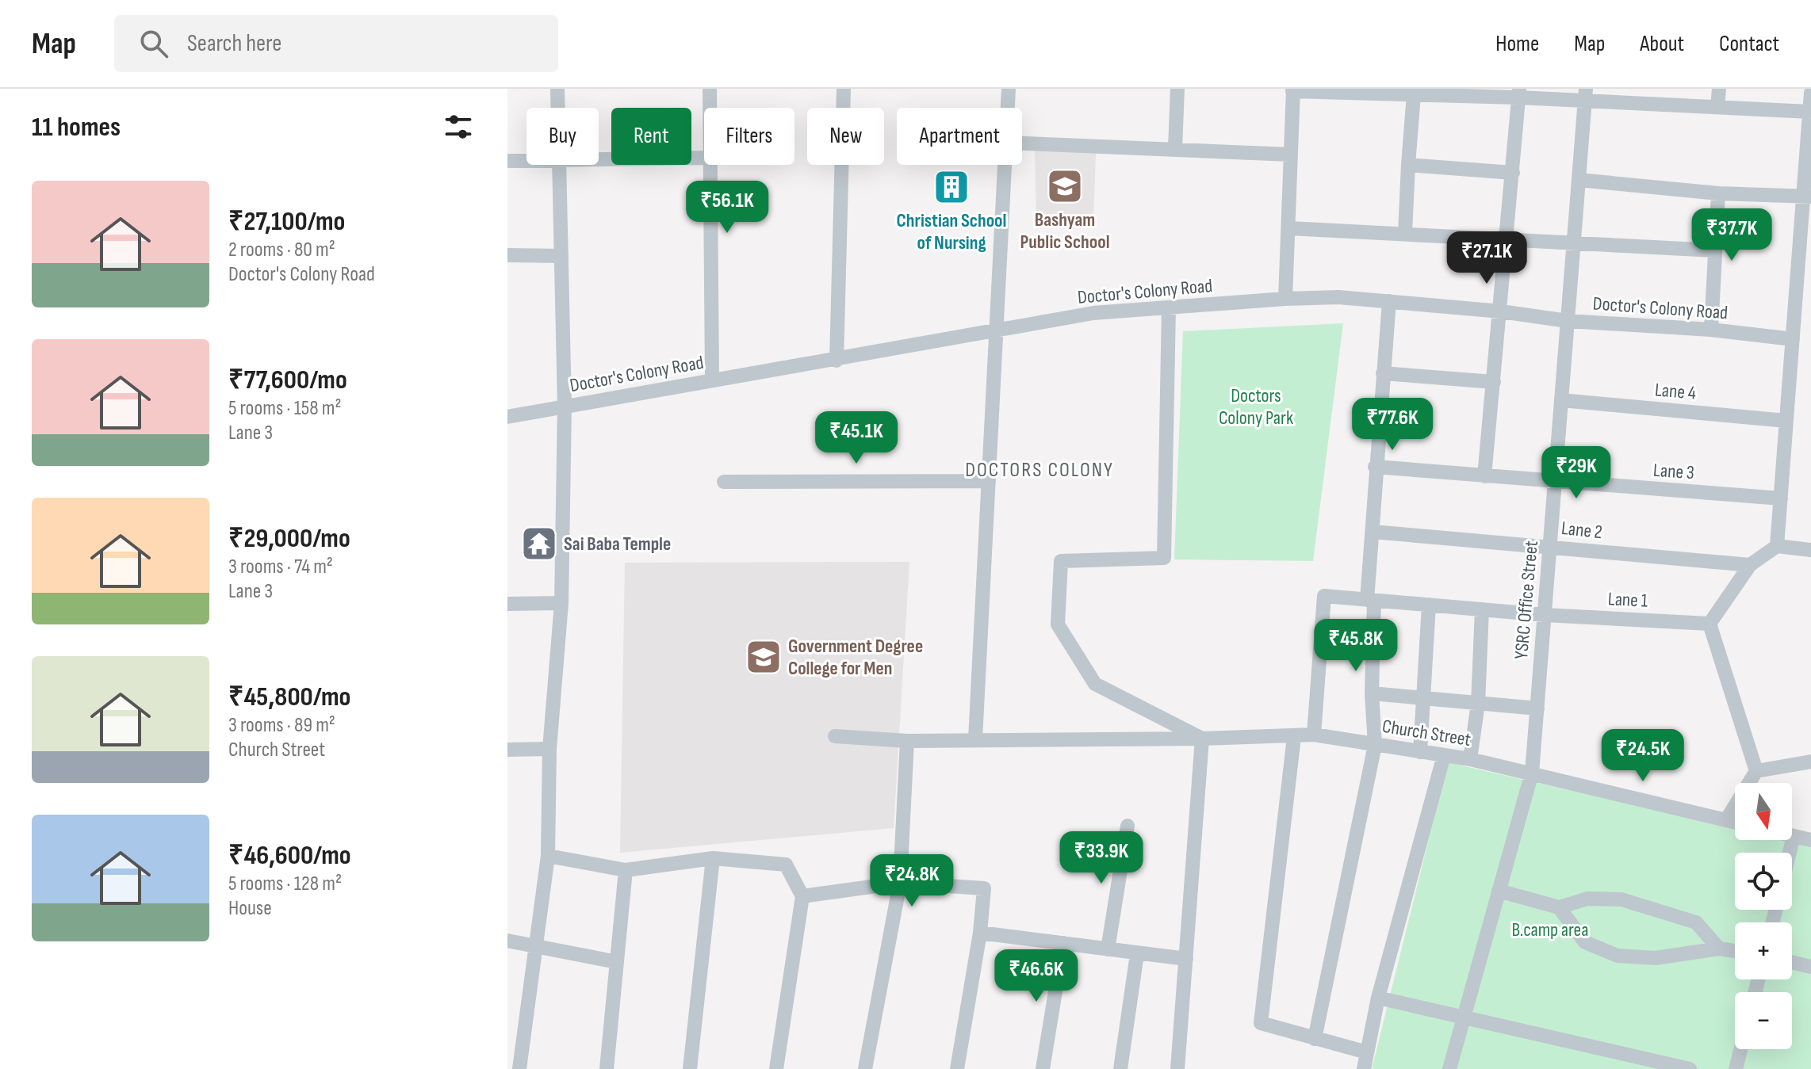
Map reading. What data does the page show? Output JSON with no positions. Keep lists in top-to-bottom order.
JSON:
{
  "streets": {
    "street": [
      "Doctor's Colony Road",
      "Lane 4",
      "Lane 3",
      "Lane 2",
      "YSRC Office Street",
      "Lane 1",
      "Church Street"
    ]
  },
  "crossings": [
    ["Doctor's Colony Road", "YSRC Office Street"],
    ["Lane 4", "YSRC Office Street"],
    ["Lane 3", "YSRC Office Street"],
    ["Lane 2", "YSRC Office Street"],
    ["YSRC Office Street", "Lane 1"],
    ["YSRC Office Street", "Church Street"],
    ["Lane 1", "Church Street"]
  ],
  "districts": ["DOCTORS COLONY"],
  "parks": ["Doctors Colony Park", "B.camp area"],
  "places": {
    "school or university": ["Bashyam Public School", "Government Degree College for Men"],
    "building": ["Christian School of Nursing"],
    "temple": ["Sai Baba Temple"]
  },
  "north": "bottom",
  "page": {
    "header": "Map",
    "search": "Search here",
    "nav": [
      "Home",
      "Map",
      "About",
      "Contact"
    ],
    "heading": "11 homes",
    "chip": [
      "Buy",
      "Rent",
      "Filters",
      "New",
      "Apartment"
    ],
    "list": [
      {
        "name": "₹27,100/mo",
        "note": "2 rooms · 80 m² · Doctor's Colony Road"
      },
      {
        "name": "₹77,600/mo",
        "note": "5 rooms · 158 m² · Lane 3"
      },
      {
        "name": "₹29,000/mo",
        "note": "3 rooms · 74 m² · Lane 3"
      },
      {
        "name": "₹45,800/mo",
        "note": "3 rooms · 89 m² · Church Street"
      },
      {
        "name": "₹46,600/mo",
        "note": "5 rooms · 128 m² · House"
      }
    ],
    "price": [
      "₹56.1K",
      "₹37.7K",
      "₹27.1K",
      "₹77.6K",
      "₹45.1K",
      "₹29K",
      "₹45.8K",
      "₹24.5K",
      "₹33.9K",
      "₹24.8K",
      "₹46.6K"
    ],
    "map_buttons": ["+", "−"]
  }
}
